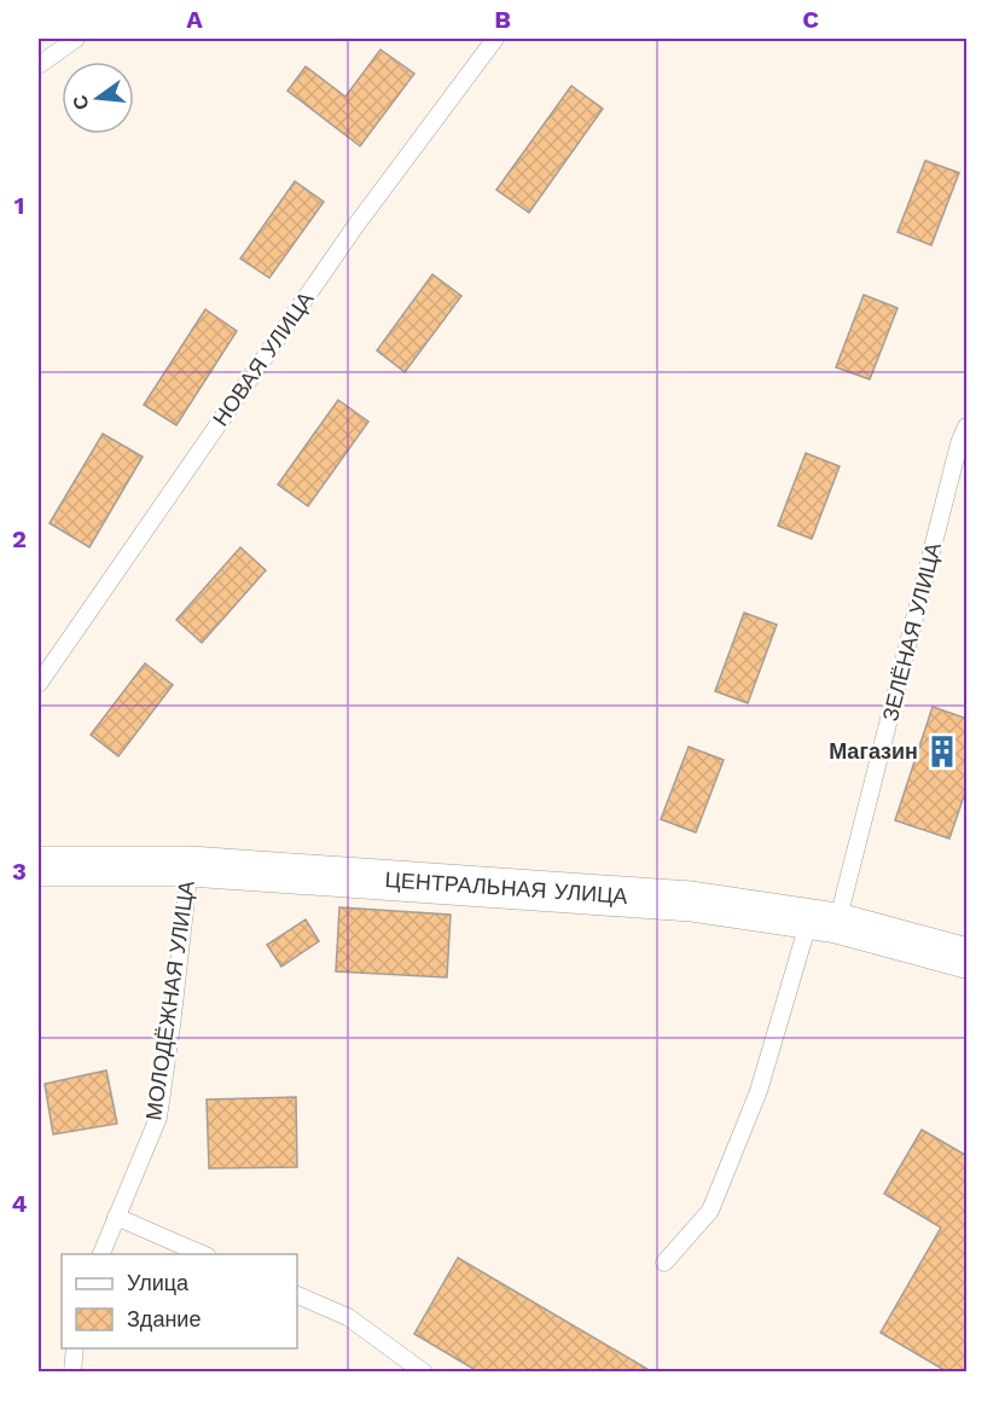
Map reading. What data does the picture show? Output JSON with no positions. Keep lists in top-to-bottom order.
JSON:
{
  "streets": {
    "street": ["ЦЕНТРАЛЬНАЯ УЛИЦА"],
    "lane": ["НОВАЯ УЛИЦА", "ЗЕЛЁНАЯ УЛИЦА", "МОЛОДЁЖНАЯ УЛИЦА"]
  },
  "crossings": [
    ["ЗЕЛЁНАЯ УЛИЦА", "ЦЕНТРАЛЬНАЯ УЛИЦА"],
    ["ЦЕНТРАЛЬНАЯ УЛИЦА", "МОЛОДЁЖНАЯ УЛИЦА"]
  ],
  "places": {
    "building": ["Магазин"]
  },
  "legend": ["Улица", "Здание"],
  "north": "left",
  "grid": {
    "columns": ["A", "B", "C"],
    "rows": [
      "1",
      "2",
      "3",
      "4"
    ]
  }
}
